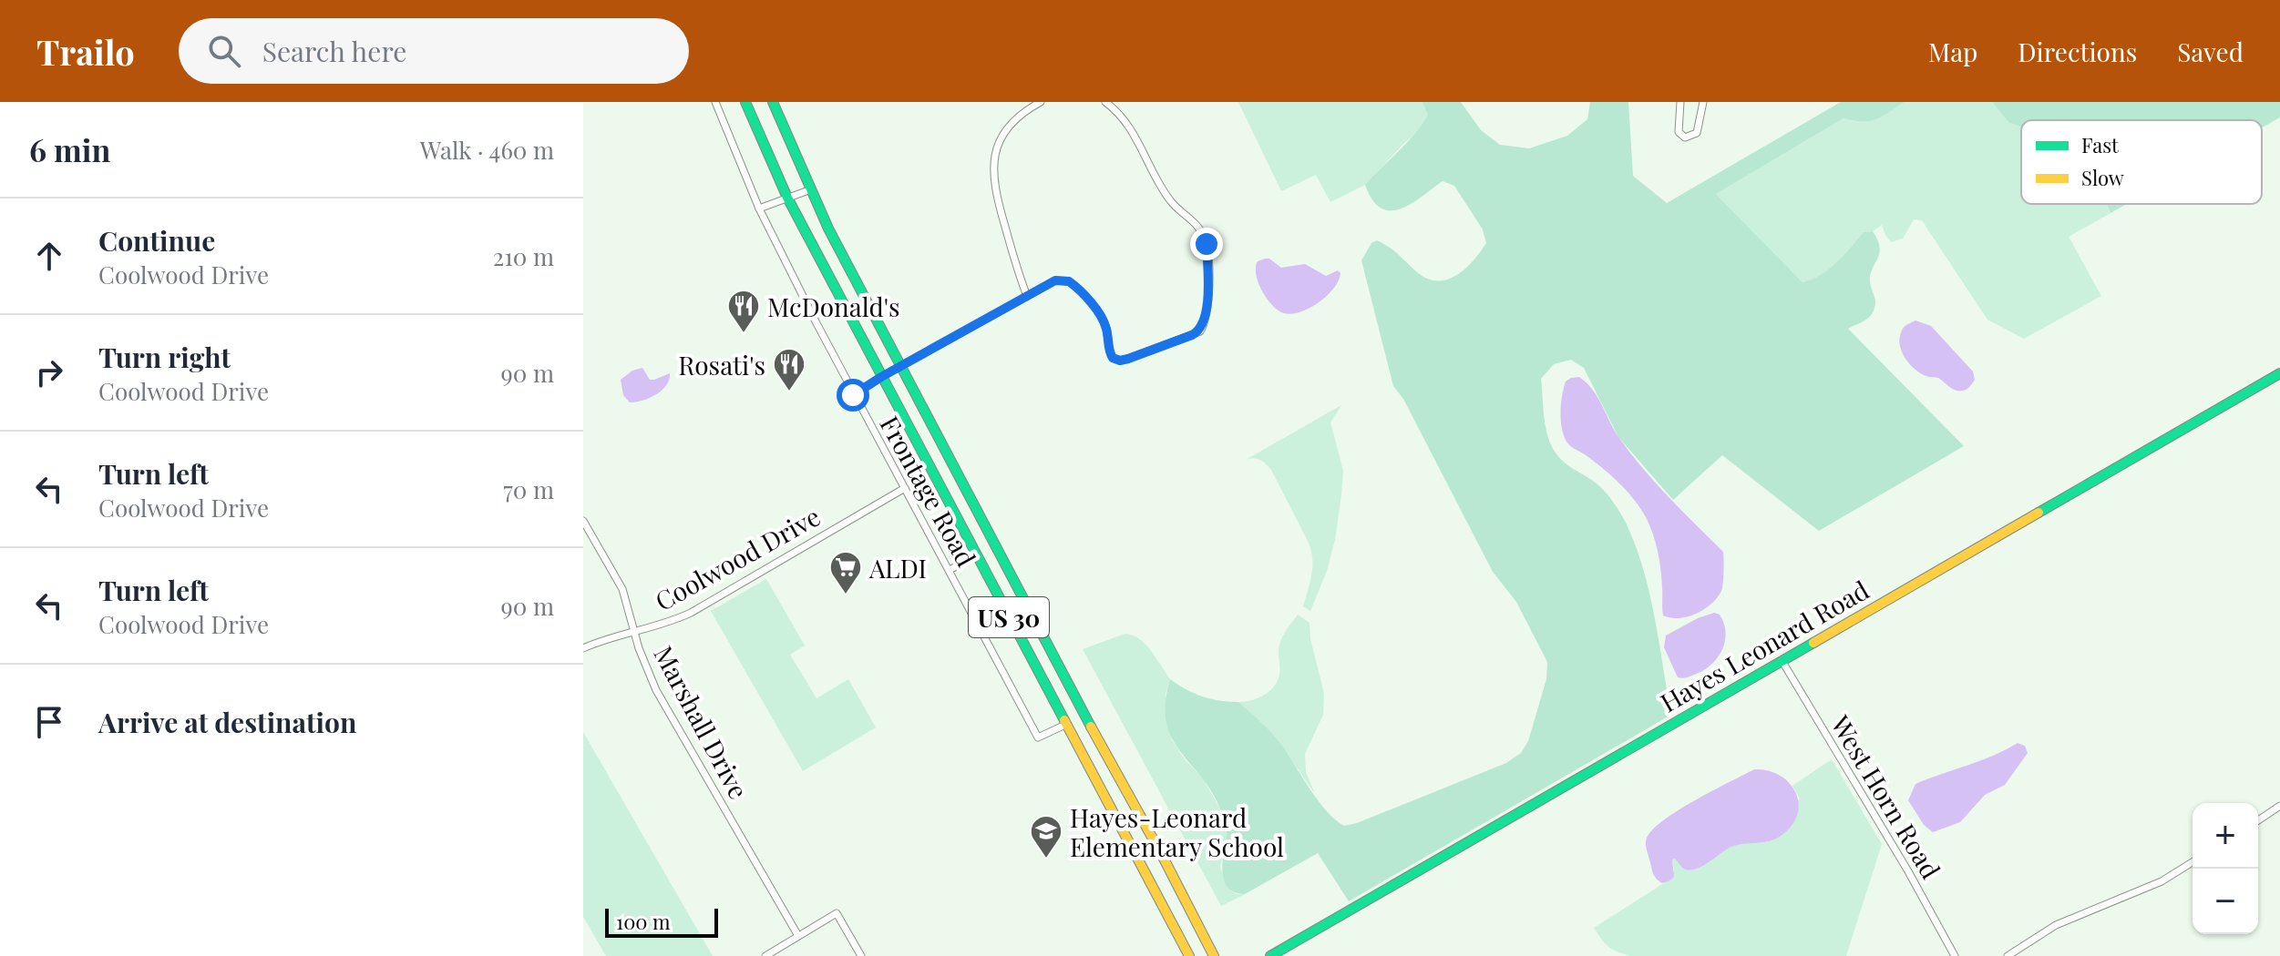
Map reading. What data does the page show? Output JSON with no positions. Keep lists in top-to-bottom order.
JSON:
{
  "streets": {
    "main road": ["US 30", "Hayes Leonard Road"],
    "street": [
      "Frontage Road",
      "Coolwood Drive",
      "Marshall Drive",
      "West Horn Road"
    ]
  },
  "crossings": [
    ["Frontage Road", "Coolwood Drive"],
    ["Frontage Road", "US 30"],
    ["Coolwood Drive", "Marshall Drive"],
    ["Hayes Leonard Road", "West Horn Road"]
  ],
  "places": {
    "restaurant": ["McDonald's", "Rosati's"],
    "supermarket": ["ALDI"],
    "school or university": ["Hayes-Leonard Elementary School"]
  },
  "legend": ["Fast", "Slow"],
  "scale_bar": "100 m",
  "page": {
    "header": "Trailo",
    "search": "Search here",
    "nav": ["Map", "Directions", "Saved"],
    "heading": ["6 min", "Walk · 460 m"],
    "list": [
      ["Continue", "Coolwood Drive", "210 m"],
      ["Turn right", "Coolwood Drive", "90 m"],
      ["Turn left", "Coolwood Drive", "70 m"],
      ["Turn left", "Coolwood Drive", "90 m"],
      "Arrive at destination"
    ],
    "map_buttons": ["+", "−"],
    "scale": "100 m"
  }
}
